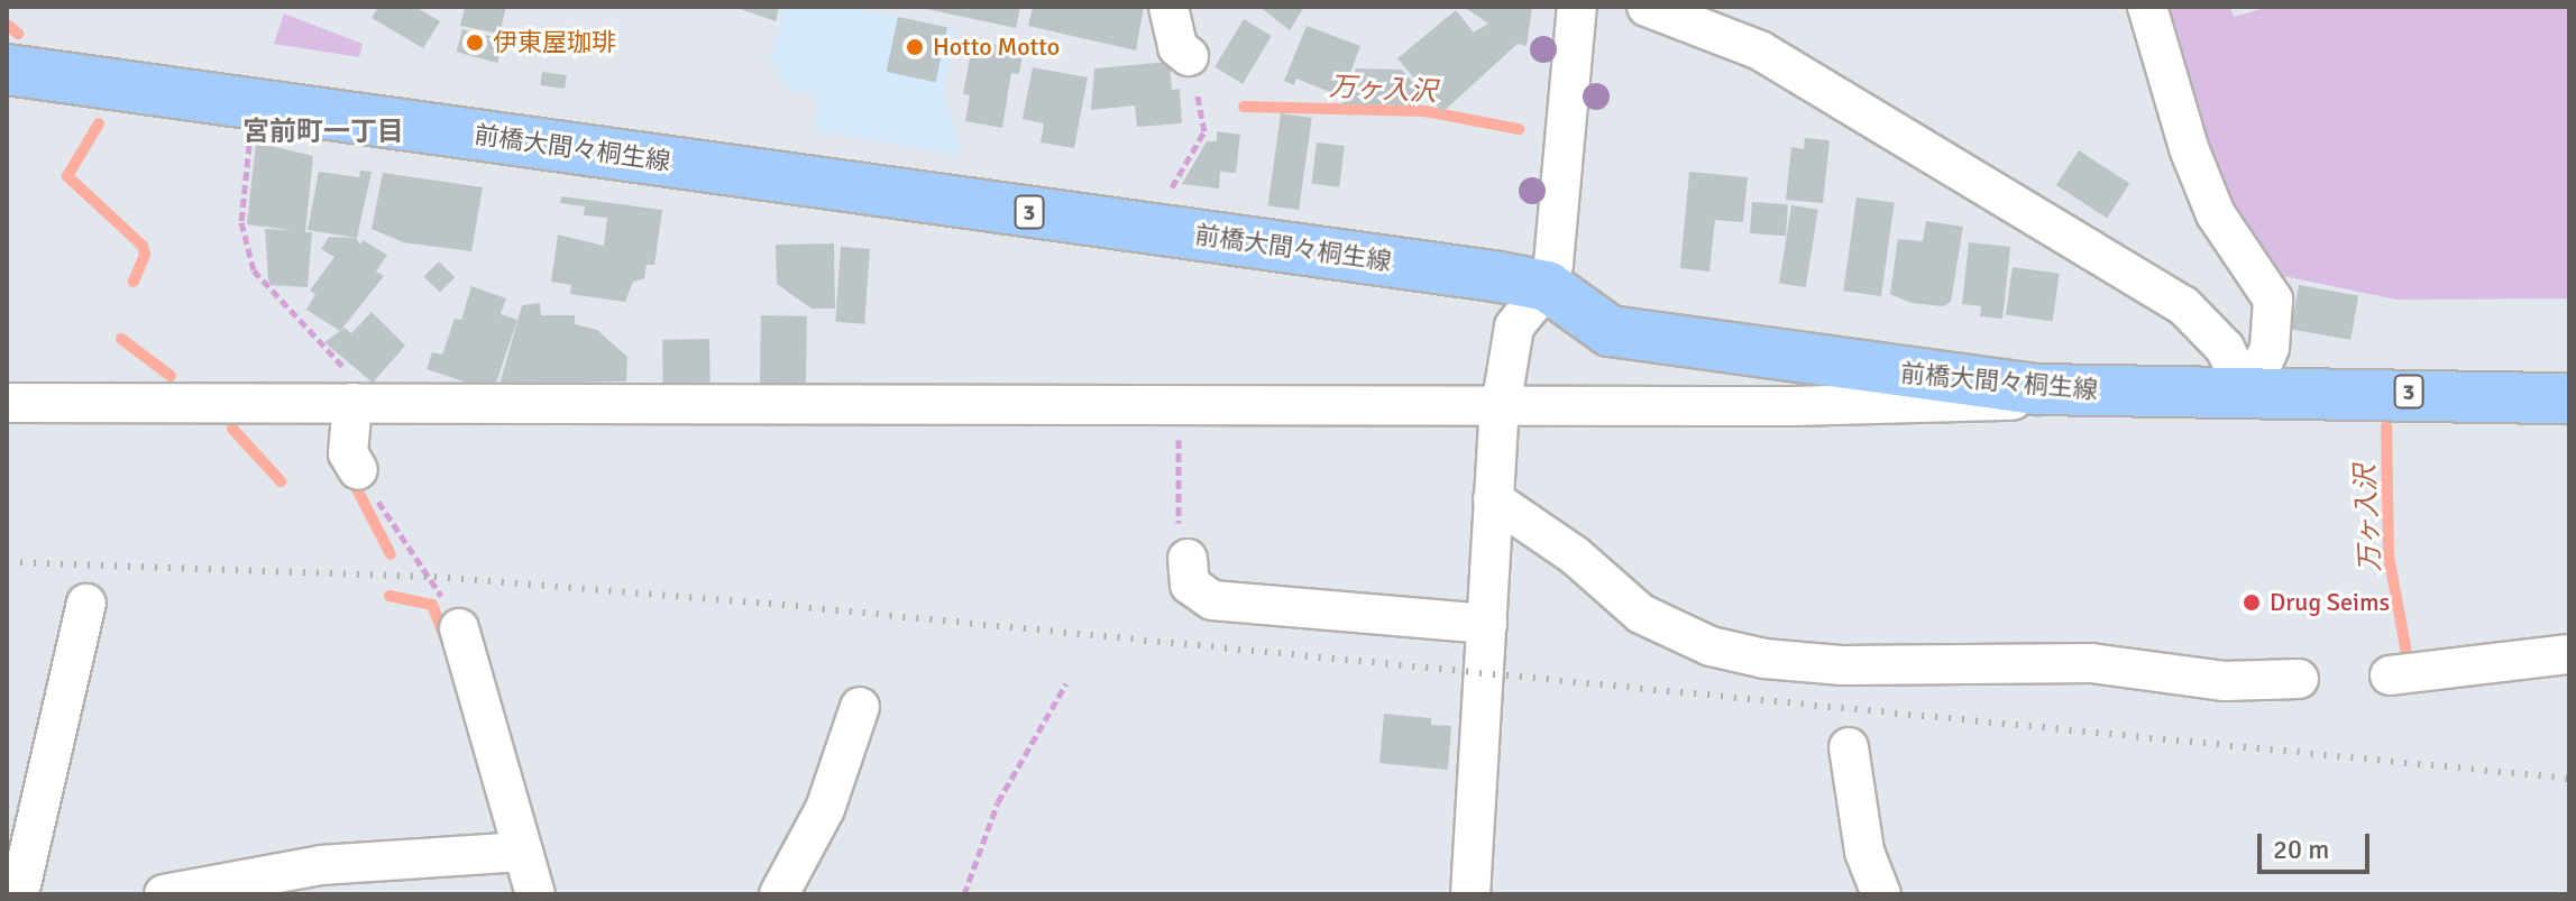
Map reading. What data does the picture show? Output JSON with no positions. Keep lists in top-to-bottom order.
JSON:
{
  "streets": {
    "main road": ["前橋大間々桐生線", "3"]
  },
  "districts": ["宮前町一丁目"],
  "water": ["万ヶ入沢"],
  "places": ["伊東屋珈琲", "Hotto Motto", "Drug Seims"],
  "scale_bar": "20 m"
}
